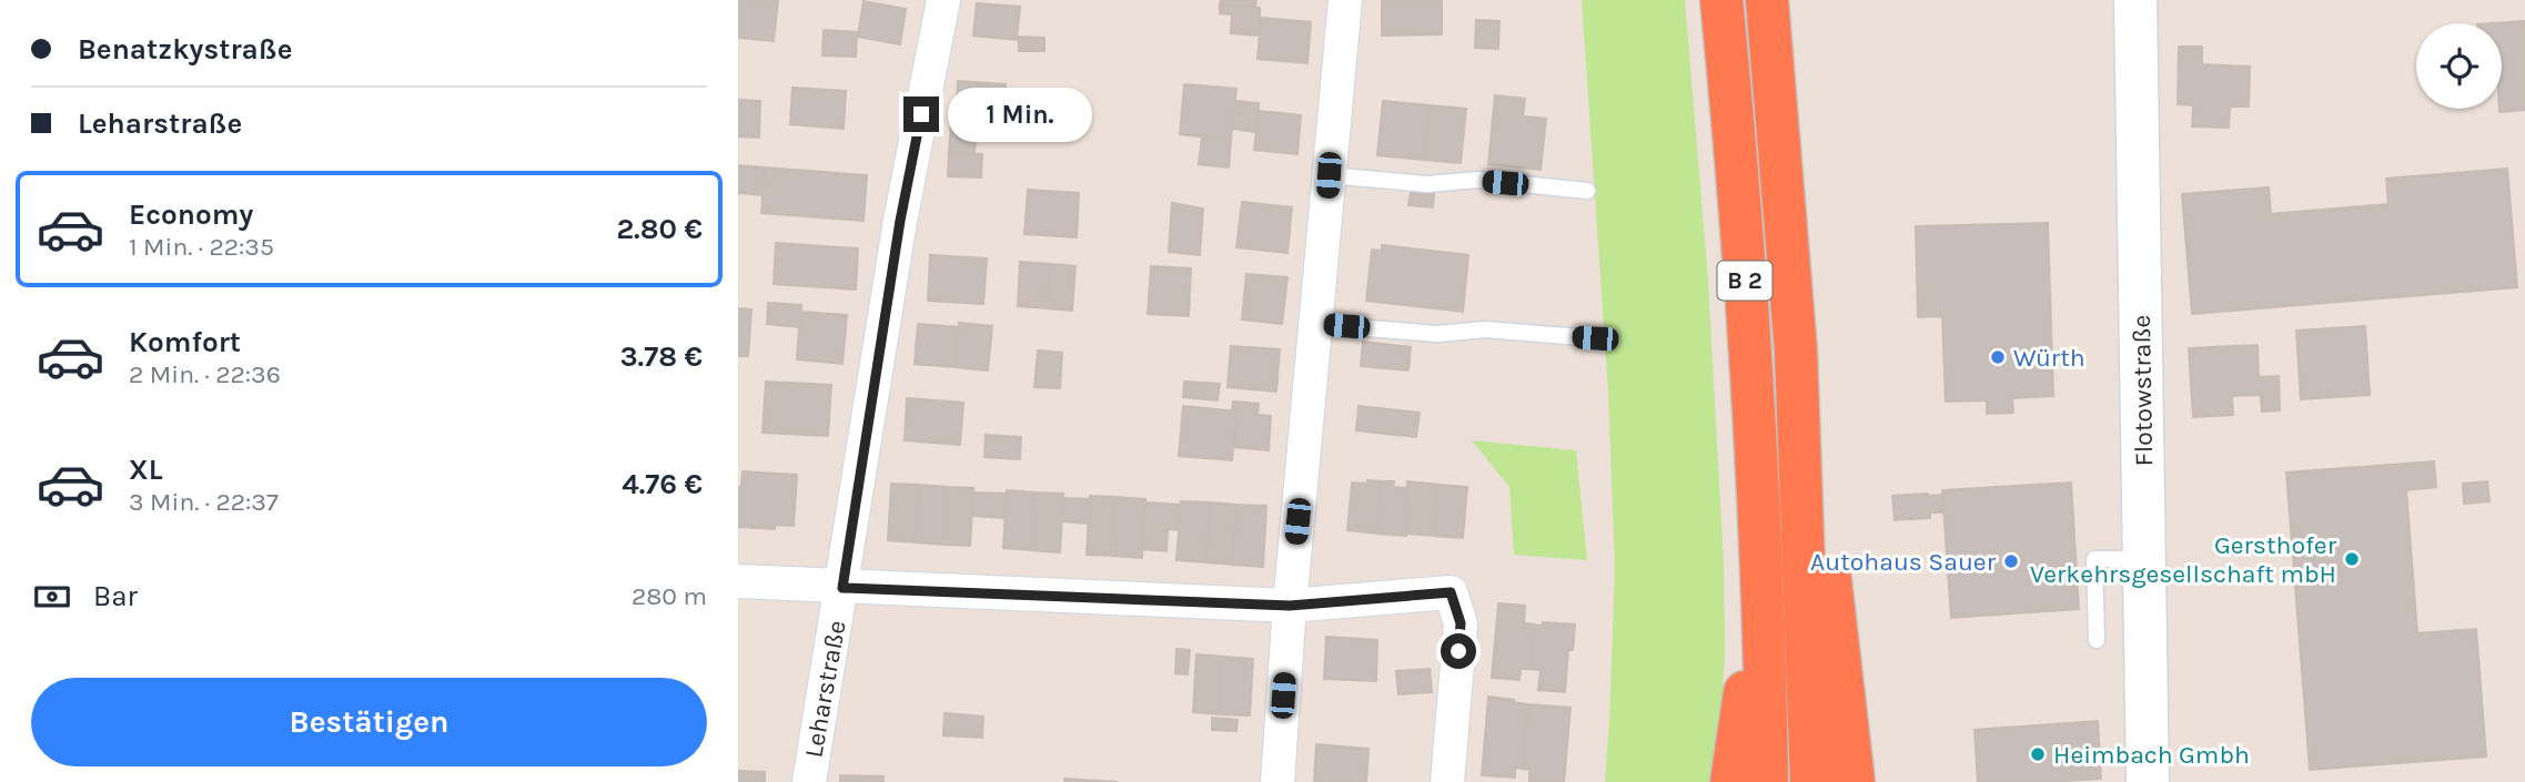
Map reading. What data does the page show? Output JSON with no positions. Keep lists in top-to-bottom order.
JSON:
{
  "streets": {
    "highway": ["B 2"],
    "street": ["Flotowstraße", "Leharstraße"]
  },
  "places": [
    "Würth",
    "Gersthofer Verkehrsgesellschaft mbH",
    "Autohaus Sauer",
    "Heimbach Gmbh"
  ],
  "page": {
    "banner": ["Benatzkystraße", "Leharstraße"],
    "bubble": "1 Min.",
    "list": [
      {
        "name": "Economy",
        "note": "1 Min. · 22:35",
        "value": "2.80 €"
      },
      {
        "name": "Komfort",
        "note": "2 Min. · 22:36",
        "value": "3.78 €"
      },
      {
        "name": "XL",
        "note": "3 Min. · 22:37",
        "value": "4.76 €"
      }
    ],
    "pay": ["Bar", "280 m"],
    "buttons": "Bestätigen"
  }
}
